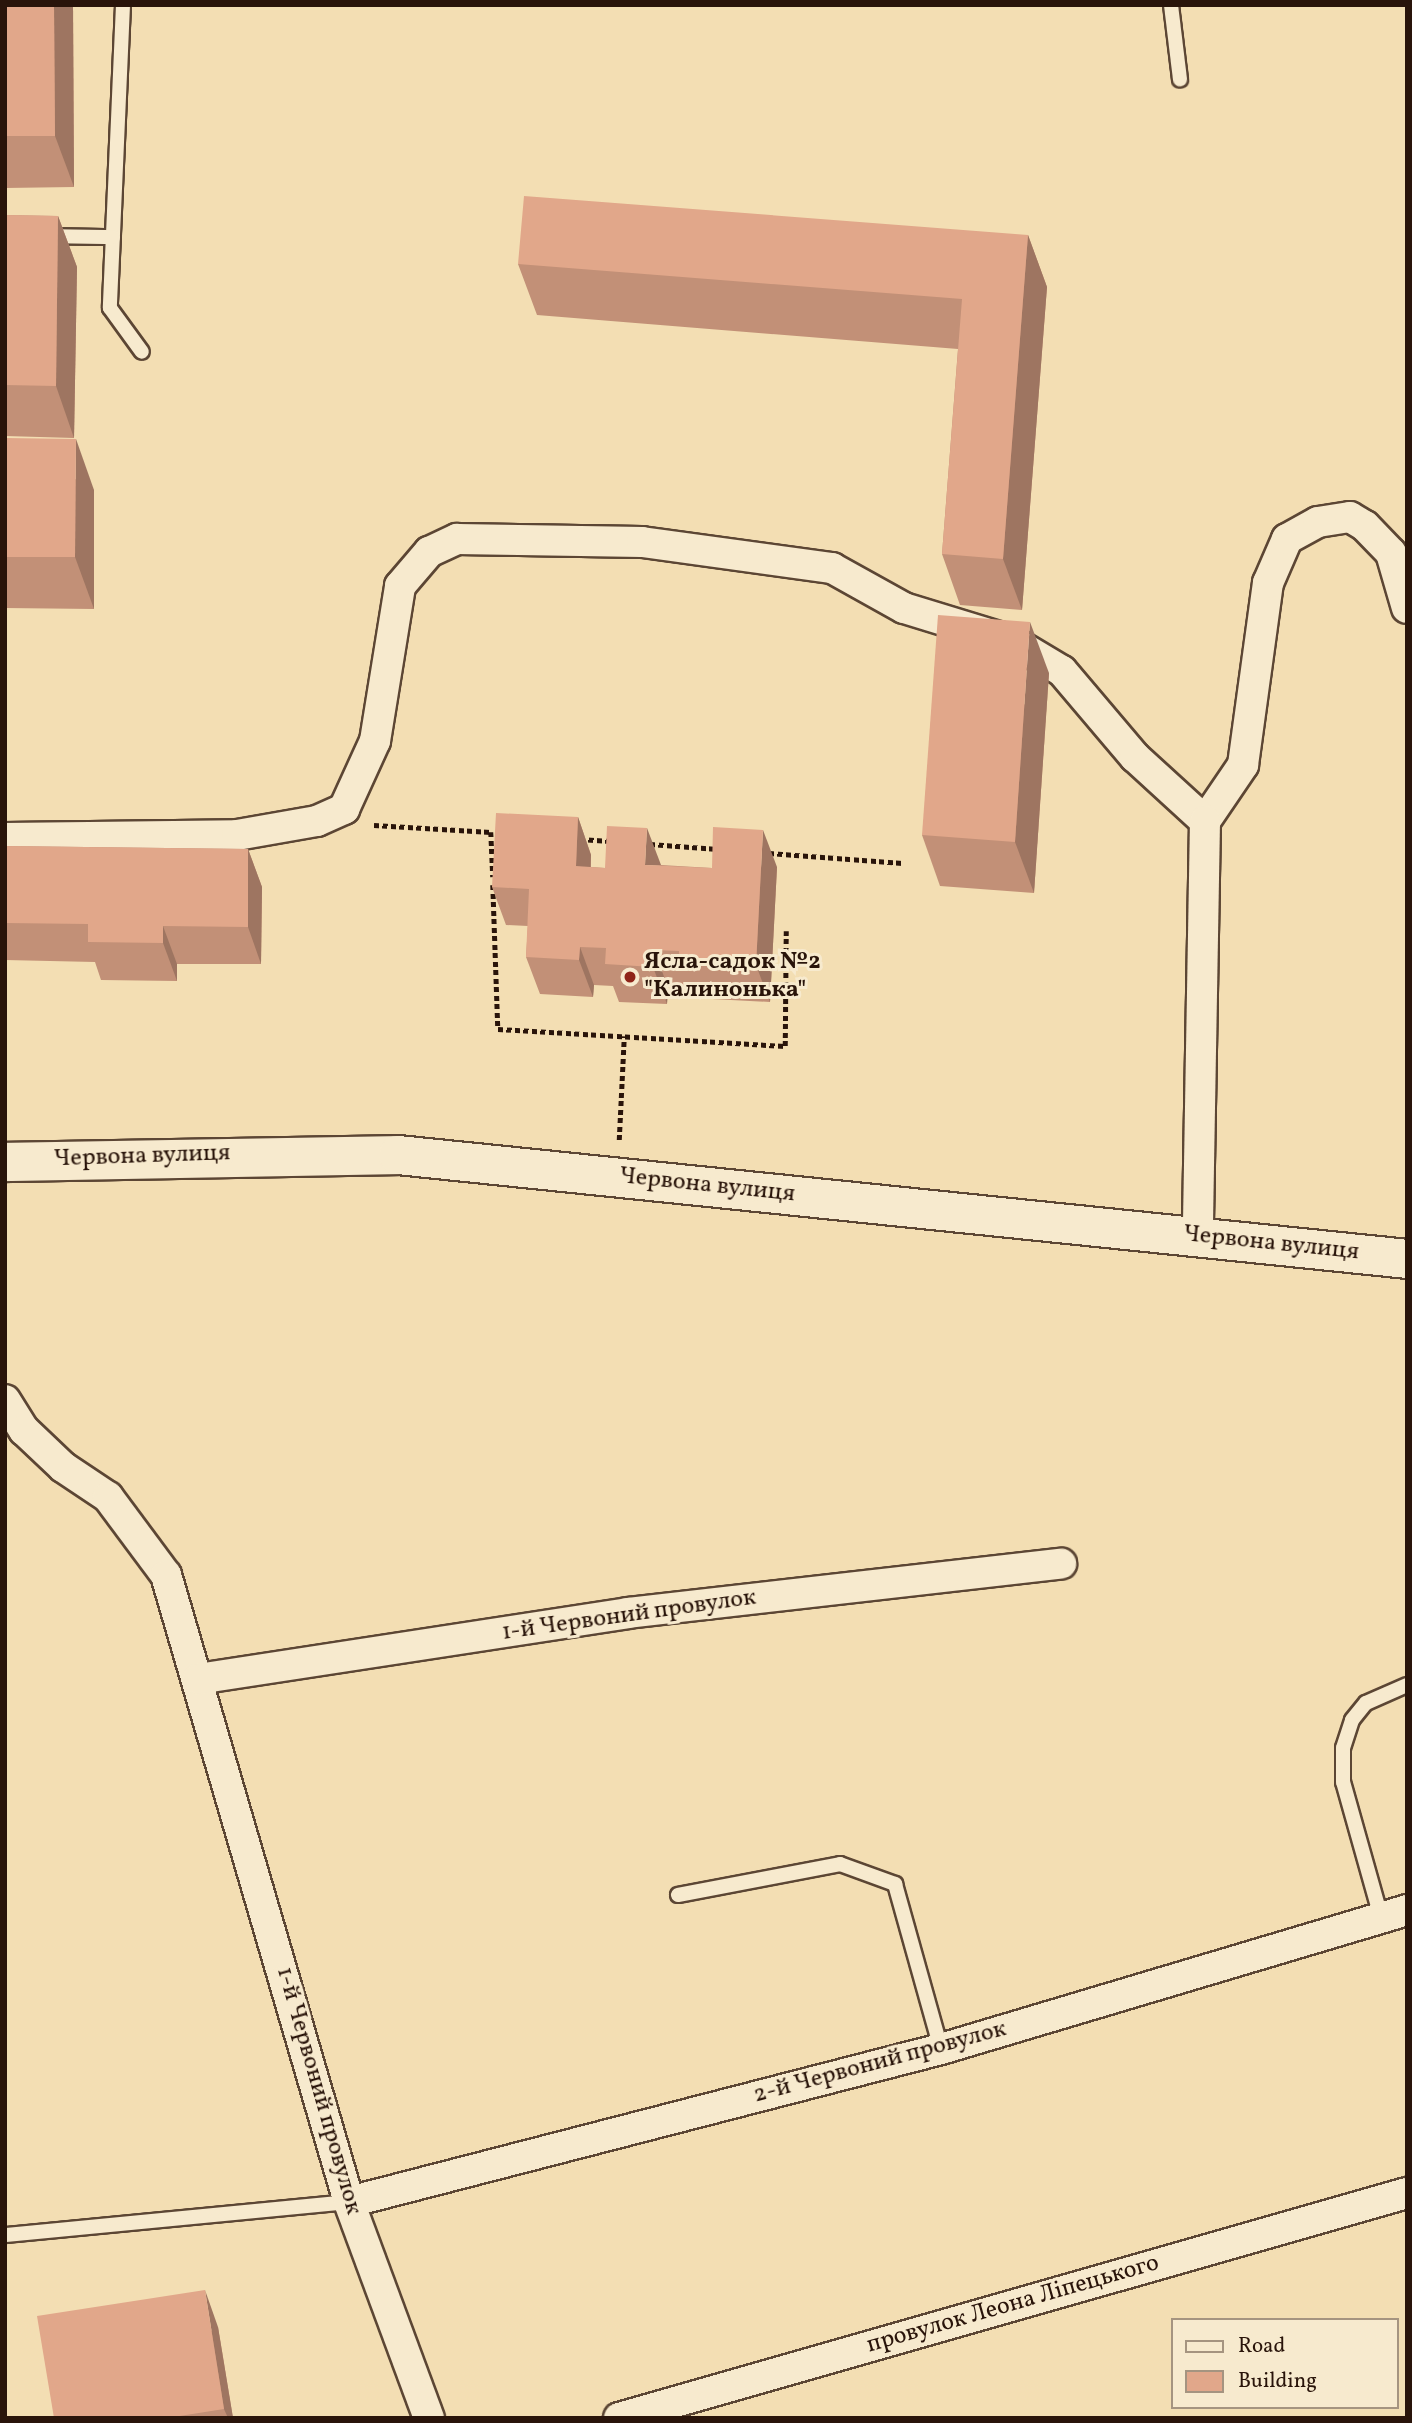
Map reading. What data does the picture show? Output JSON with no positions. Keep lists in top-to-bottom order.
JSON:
{
  "streets": {
    "main road": ["Червона вулиця"],
    "street": ["1-й Червоний провулок", "2-й Червоний провулок", "провулок Леона Ліпецького"]
  },
  "crossings": [
    ["1-й Червоний провулок", "2-й Червоний провулок"]
  ],
  "places": ["Ясла-садок №2 \"Калинонька\""],
  "legend": ["Road", "Building"]
}
